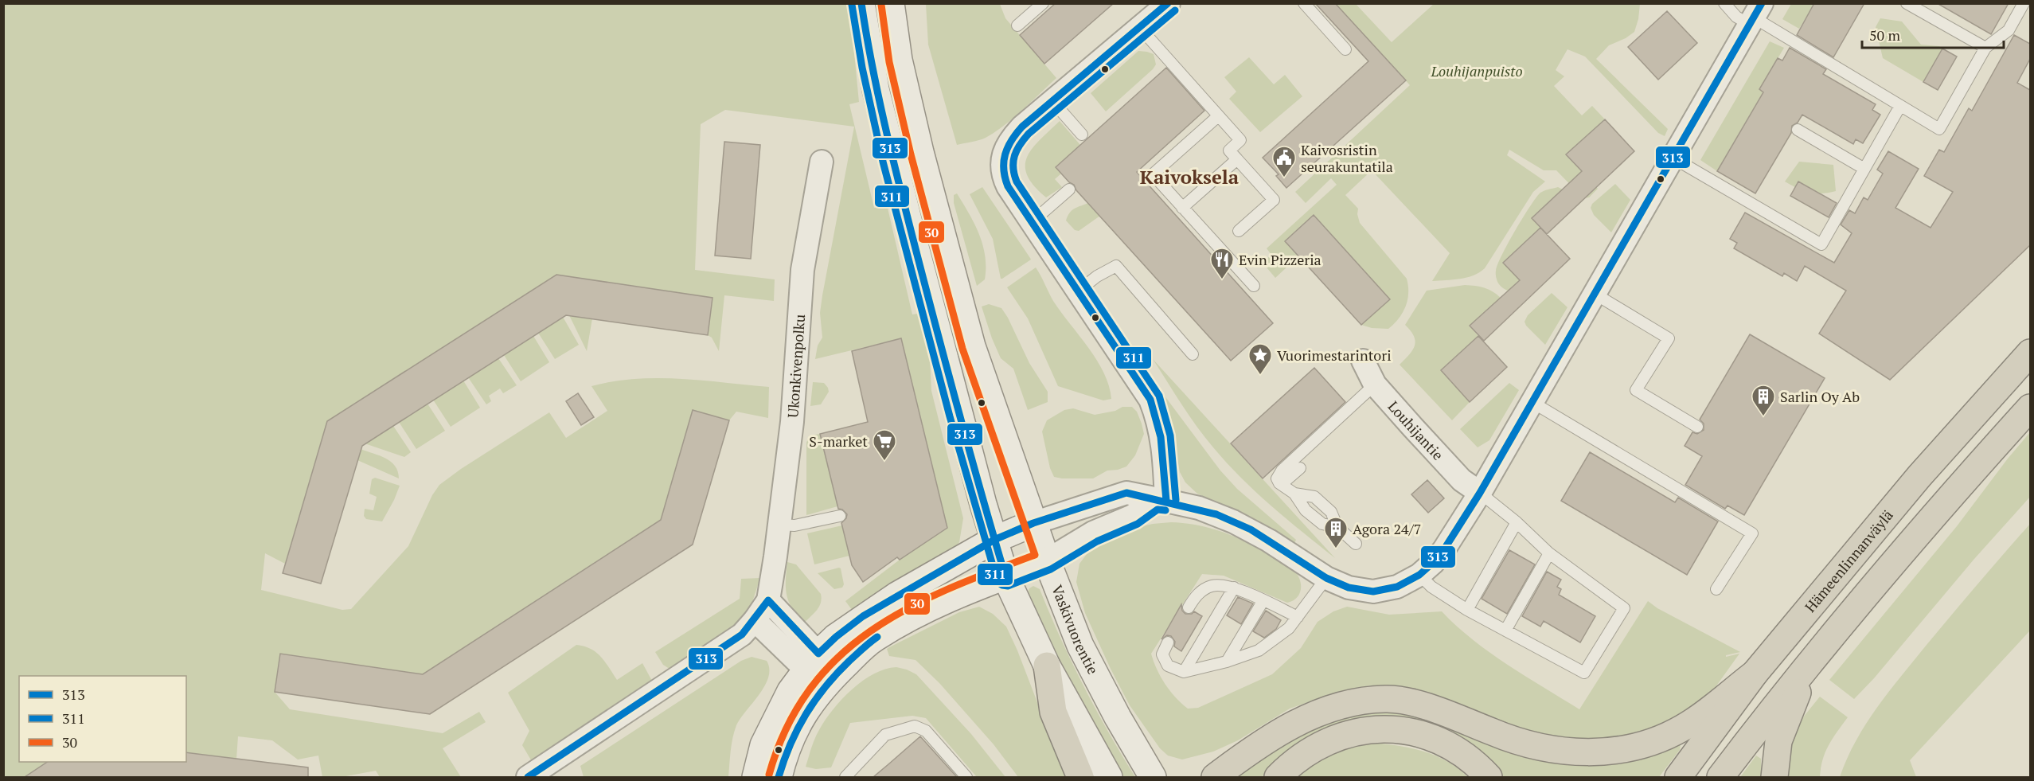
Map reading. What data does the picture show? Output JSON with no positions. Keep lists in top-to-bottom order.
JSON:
{
  "streets": {
    "highway": ["Hämeenlinnanväylä"],
    "main road": ["Vaskivuorentie"],
    "street": ["Ukonkivenpolku", "Louhijantie"]
  },
  "districts": ["Kaivoksela"],
  "parks": ["Louhijanpuisto"],
  "places": {
    "public building": ["Kaivosristin seurakuntatila"],
    "restaurant": ["Evin Pizzeria"],
    "place": ["Vuorimestarintori"],
    "building": ["Sarlin Oy Ab", "Agora 24/7"],
    "supermarket": ["S-market"]
  },
  "lines": ["transit line 313", "transit line 311", "transit line 30"],
  "legend": ["313", "311", "30"],
  "scale_bar": "50 m"
}
